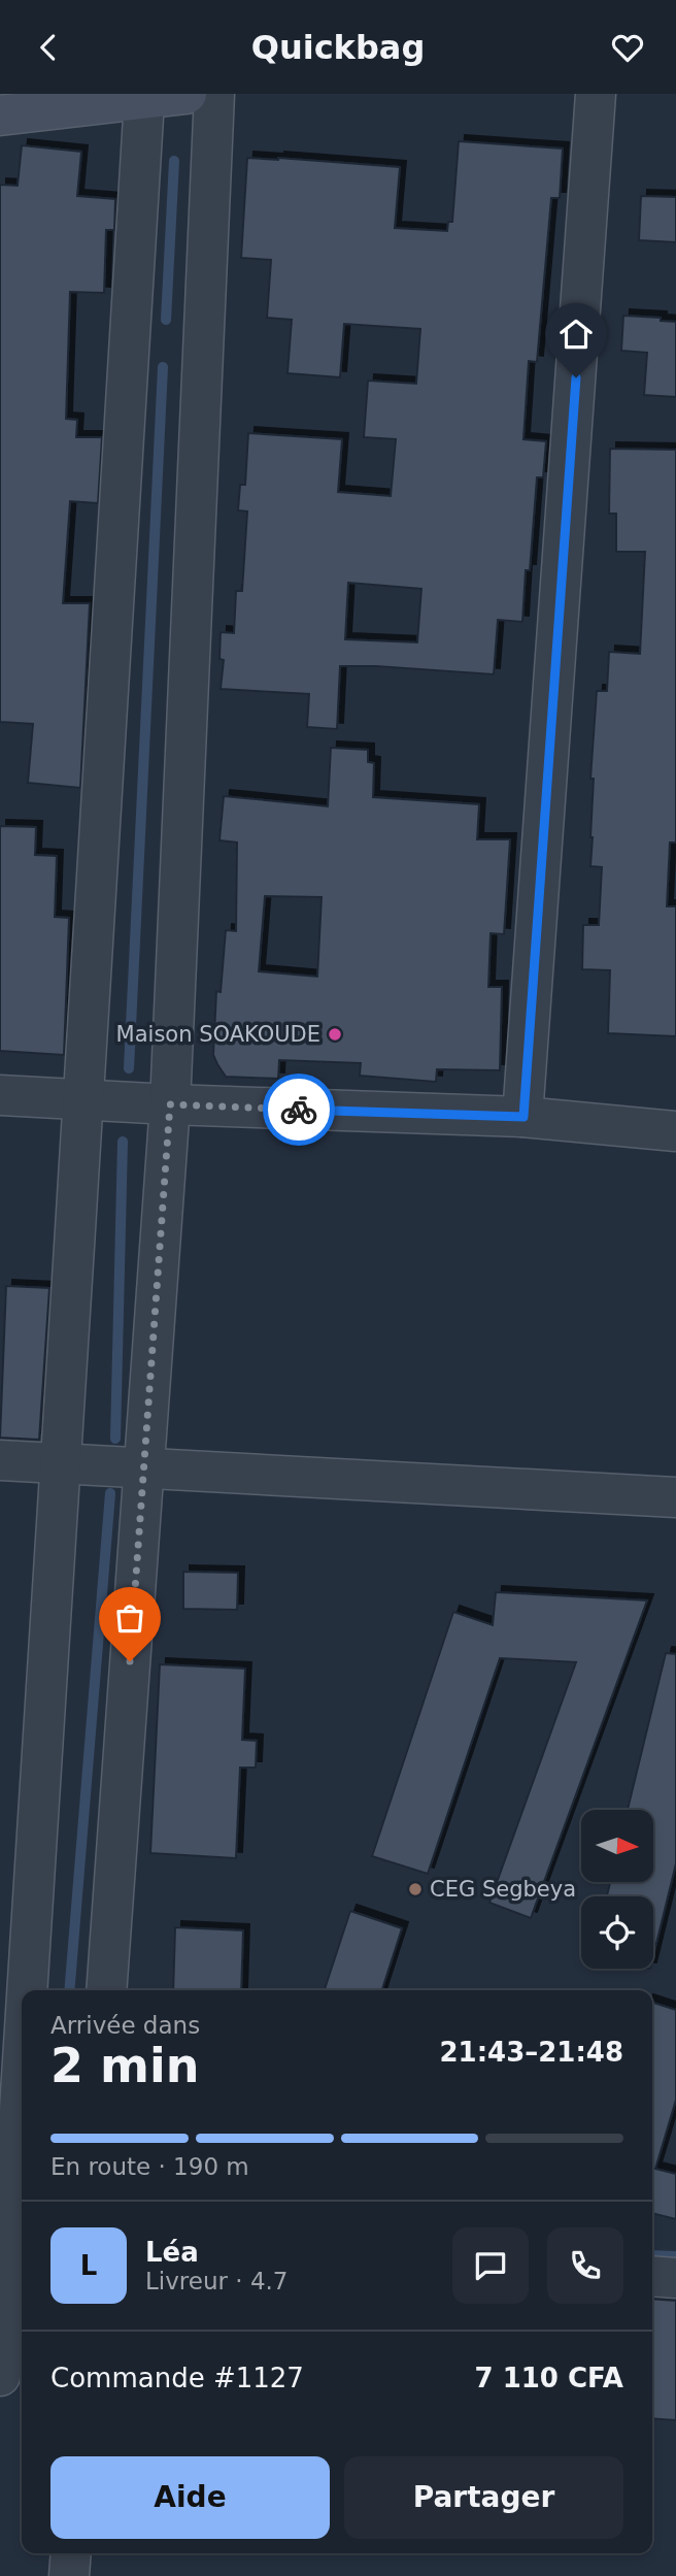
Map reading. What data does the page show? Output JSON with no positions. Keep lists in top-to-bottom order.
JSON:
{
  "places": ["Maison SOAKOUDE", "CEG Segbeya"],
  "north": "right",
  "page": {
    "header": "Quickbag",
    "heading": ["2 min", "Arrivée dans", "21:43–21:48"],
    "panel": [
      "Léa",
      "Livreur · 4.7",
      "Commande #1127",
      "7 110 CFA"
    ],
    "bar": "En route · 190 m",
    "round": "L",
    "buttons": ["Aide", "Partager"]
  }
}
